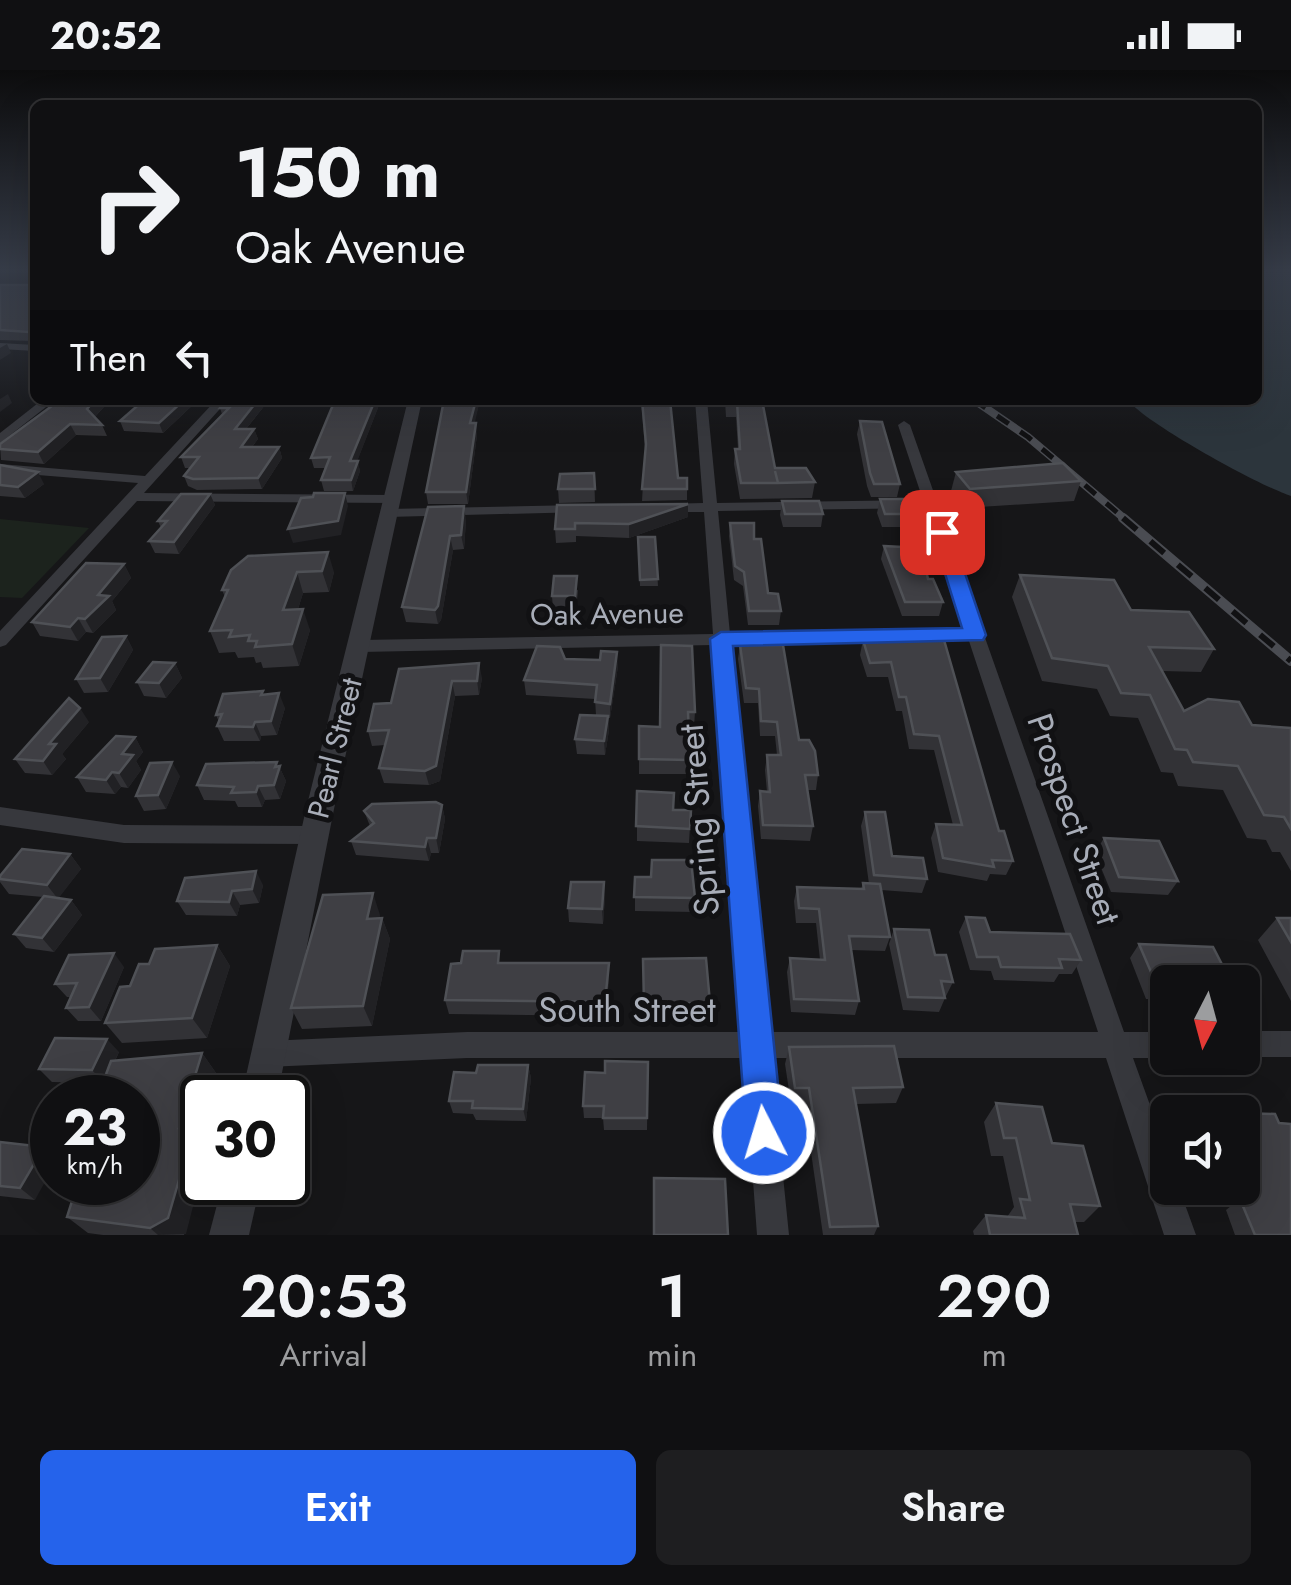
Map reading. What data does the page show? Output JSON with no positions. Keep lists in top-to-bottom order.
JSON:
{
  "streets": {
    "street": [
      "Oak Avenue",
      "Pearl Street",
      "Prospect Street",
      "Spring Street",
      "South Street"
    ]
  },
  "crossings": [
    ["Oak Avenue", "Pearl Street"],
    ["Oak Avenue", "Prospect Street"],
    ["Oak Avenue", "Spring Street"],
    ["Pearl Street", "South Street"],
    ["Prospect Street", "South Street"],
    ["Spring Street", "South Street"]
  ],
  "north": "bottom",
  "page": {
    "status": "20:52",
    "turn": ["150 m", "Oak Avenue"],
    "then": "Then",
    "speed": "23 km/h",
    "limit": "30",
    "eta": [
      "20:53",
      "Arrival",
      "1",
      "min",
      "290",
      "m"
    ],
    "buttons": ["Exit", "Share"]
  }
}
